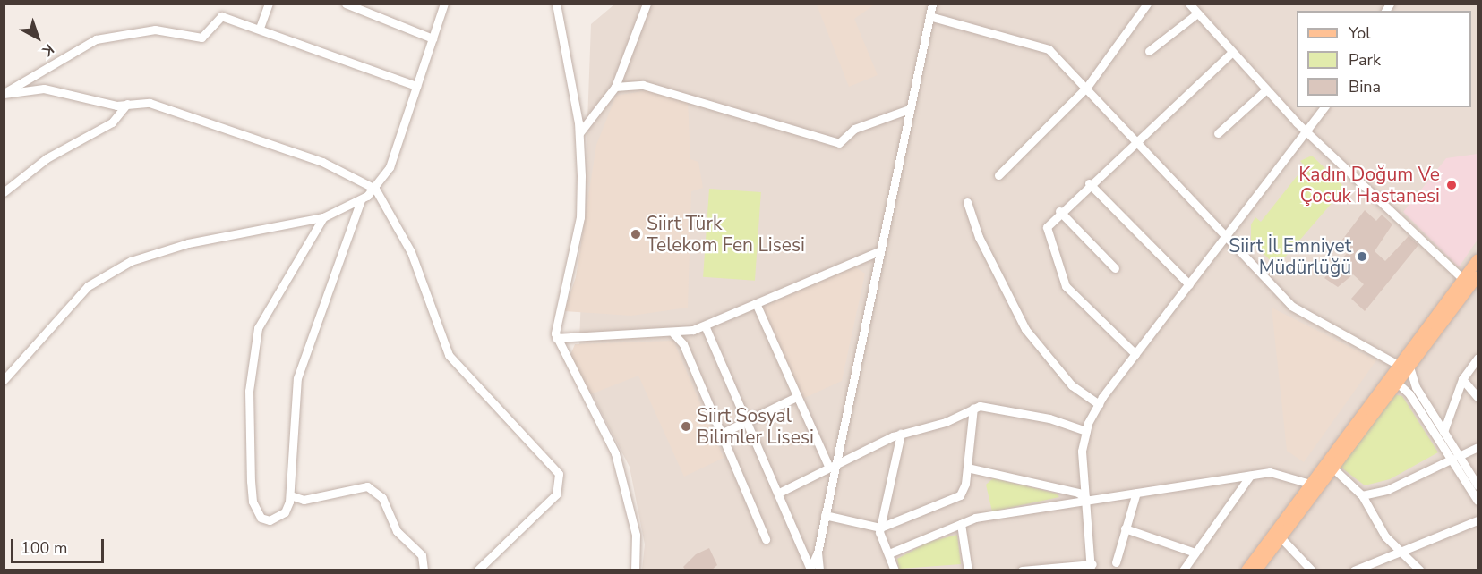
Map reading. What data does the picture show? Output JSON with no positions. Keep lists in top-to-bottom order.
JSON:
{
  "places": [
    "Kadın Doğum Ve Çocuk Hastanesi",
    "Siirt Türk Telekom Fen Lisesi",
    "Siirt İl Emniyet Müdürlüğü",
    "Siirt Sosyal Bilimler Lisesi"
  ],
  "legend": ["Yol", "Park", "Bina"],
  "scale_bar": "100 m",
  "north": "bottom right"
}
